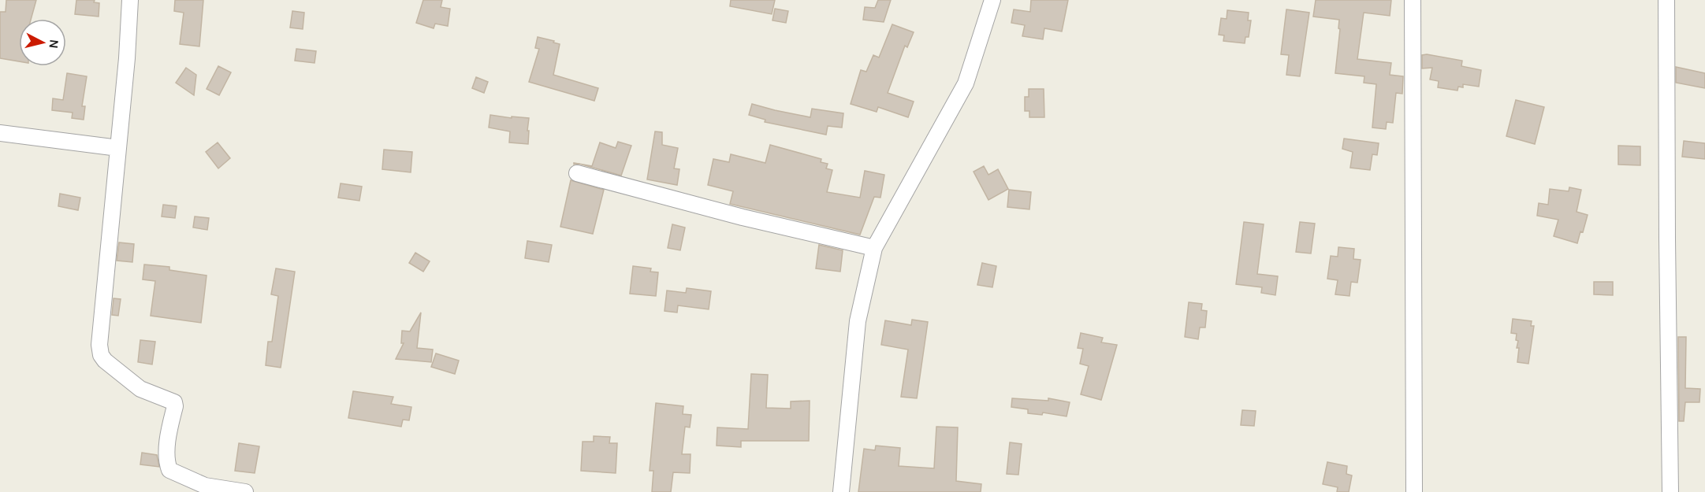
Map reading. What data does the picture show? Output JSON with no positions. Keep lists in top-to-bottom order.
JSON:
{
  "north": "right"
}
